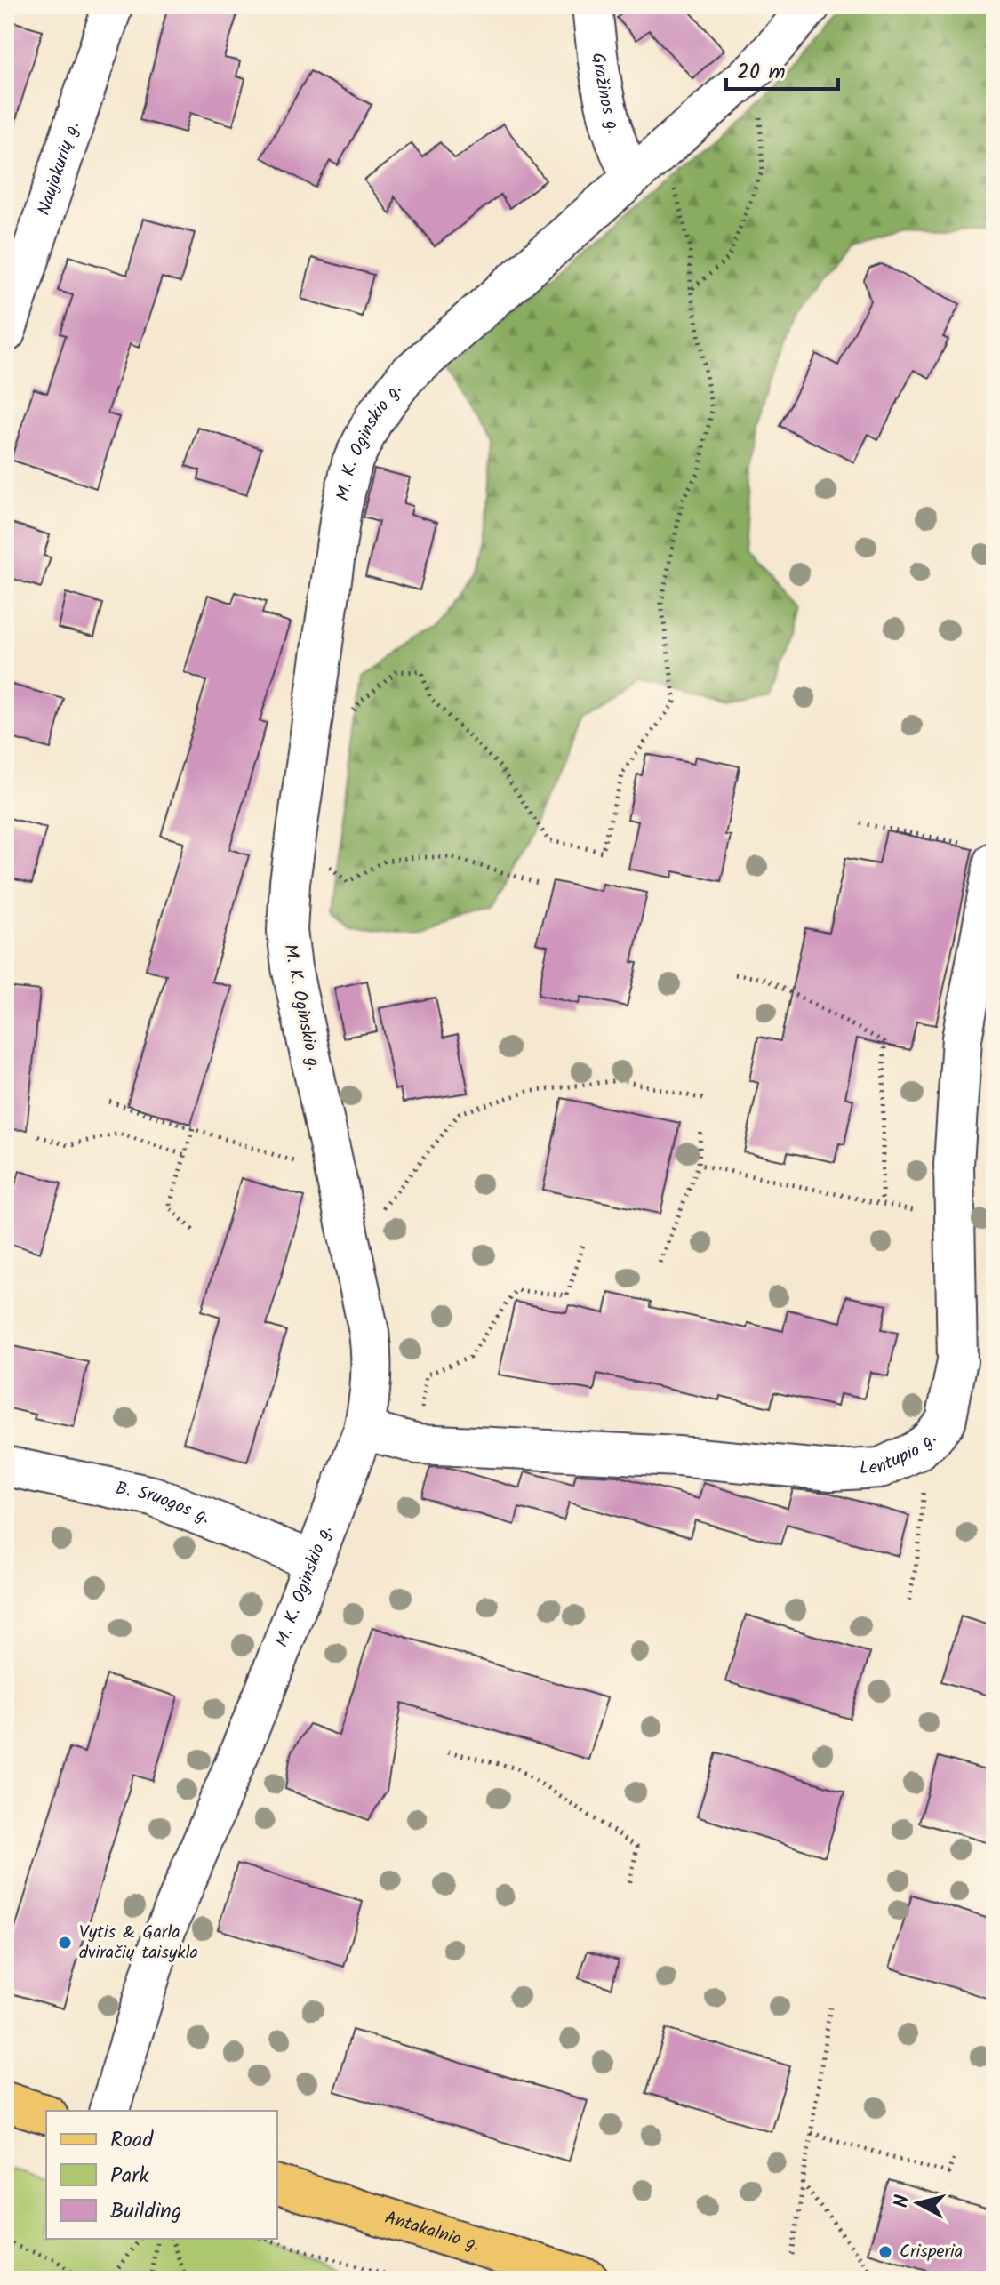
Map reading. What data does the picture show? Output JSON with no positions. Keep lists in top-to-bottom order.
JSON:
{
  "streets": {
    "main road": ["Antakalnio g."],
    "street": [
      "Gražinos g.",
      "Naujakurių g.",
      "M. K. Oginskio g.",
      "Lentupio g.",
      "B. Sruogos g."
    ]
  },
  "crossings": [
    ["Gražinos g.", "M. K. Oginskio g."],
    ["M. K. Oginskio g.", "Lentupio g."],
    ["M. K. Oginskio g.", "B. Sruogos g."]
  ],
  "places": ["Vytis & Garla dviračių taisykla", "Crisperia"],
  "legend": ["Road", "Park", "Building"],
  "scale_bar": "20 m",
  "north": "left"
}
